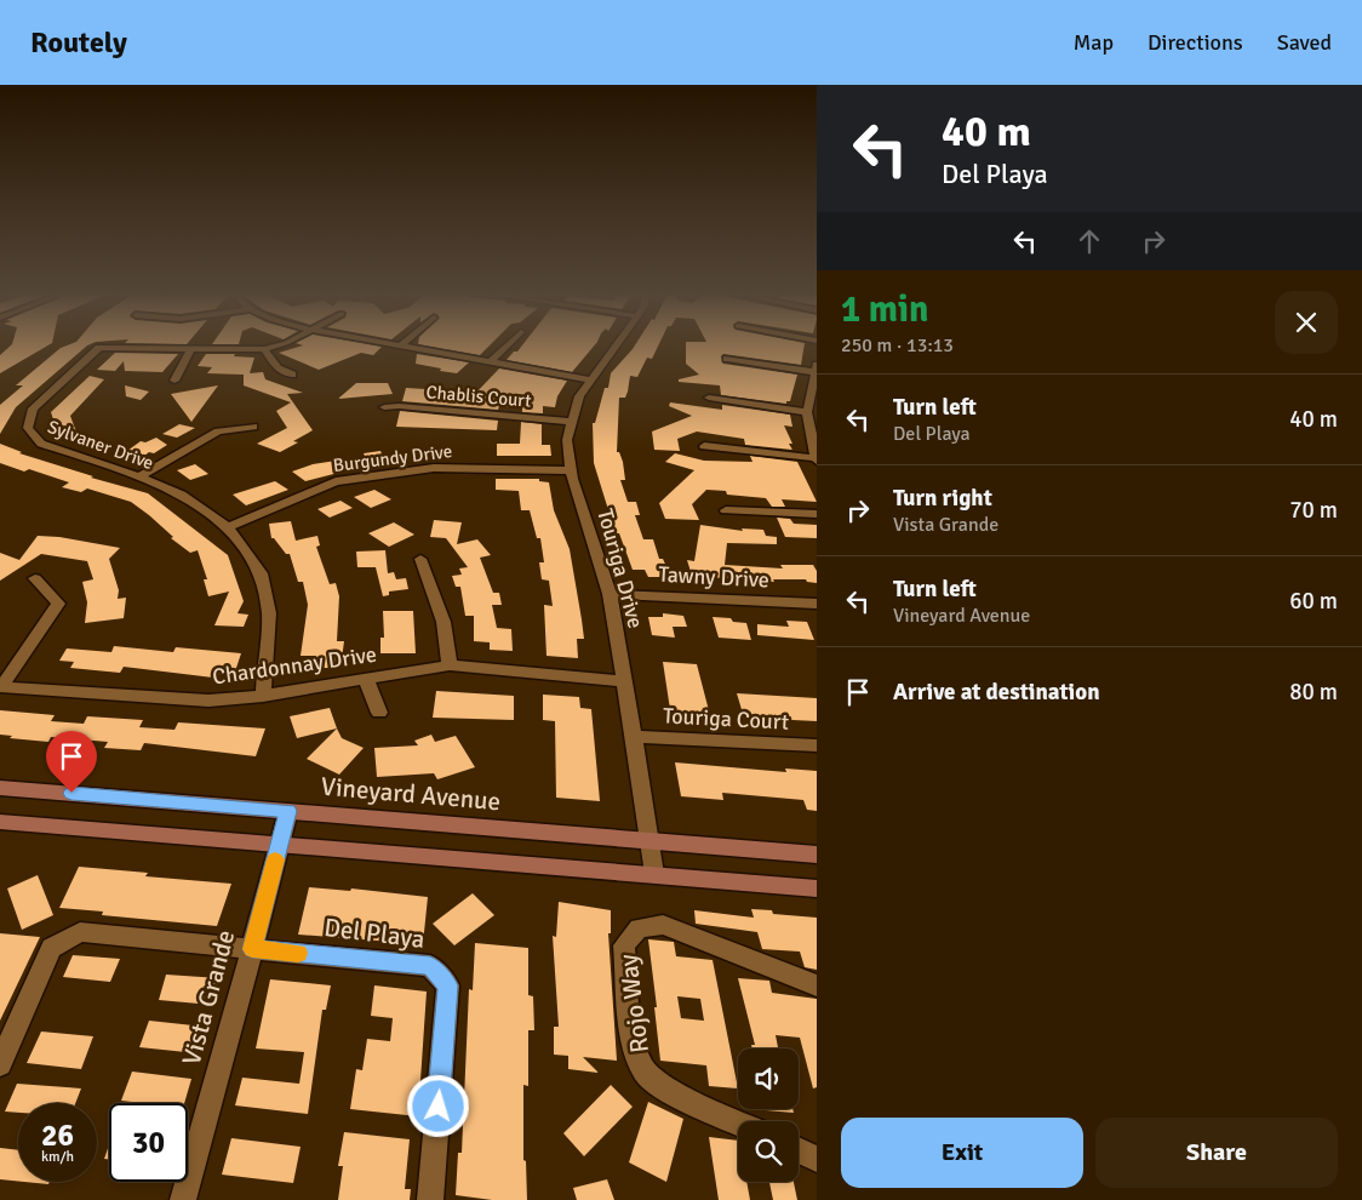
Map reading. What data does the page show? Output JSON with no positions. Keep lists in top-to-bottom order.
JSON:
{
  "streets": {
    "street": [
      "Chablis Court",
      "Sylvaner Drive",
      "Burgundy Drive",
      "Touriga Drive",
      "Tawny Drive",
      "Chardonnay Drive",
      "Touriga Court",
      "Vineyard Avenue",
      "Del Playa",
      "Vista Grande",
      "Rojo Way"
    ]
  },
  "crossings": [
    ["Chablis Court", "Touriga Drive"],
    ["Sylvaner Drive", "Burgundy Drive"],
    ["Sylvaner Drive", "Chardonnay Drive"],
    ["Burgundy Drive", "Touriga Drive"],
    ["Touriga Drive", "Tawny Drive"],
    ["Touriga Drive", "Chardonnay Drive"],
    ["Touriga Drive", "Touriga Court"],
    ["Touriga Drive", "Vineyard Avenue"],
    ["Vineyard Avenue", "Vista Grande"],
    ["Del Playa", "Vista Grande"]
  ],
  "page": {
    "header": "Routely",
    "nav": ["Map", "Directions", "Saved"],
    "turn": ["40 m", "Del Playa"],
    "heading": ["1 min", "250 m · 13:13"],
    "list": [
      {
        "name": "Turn left",
        "note": "Del Playa",
        "value": "40 m"
      },
      {
        "name": "Turn right",
        "note": "Vista Grande",
        "value": "70 m"
      },
      {
        "name": "Turn left",
        "note": "Vineyard Avenue",
        "value": "60 m"
      },
      {
        "name": "Arrive at destination",
        "value": "80 m"
      }
    ],
    "speed": "26 km/h",
    "limit": "30",
    "buttons": ["Exit", "Share"]
  }
}
